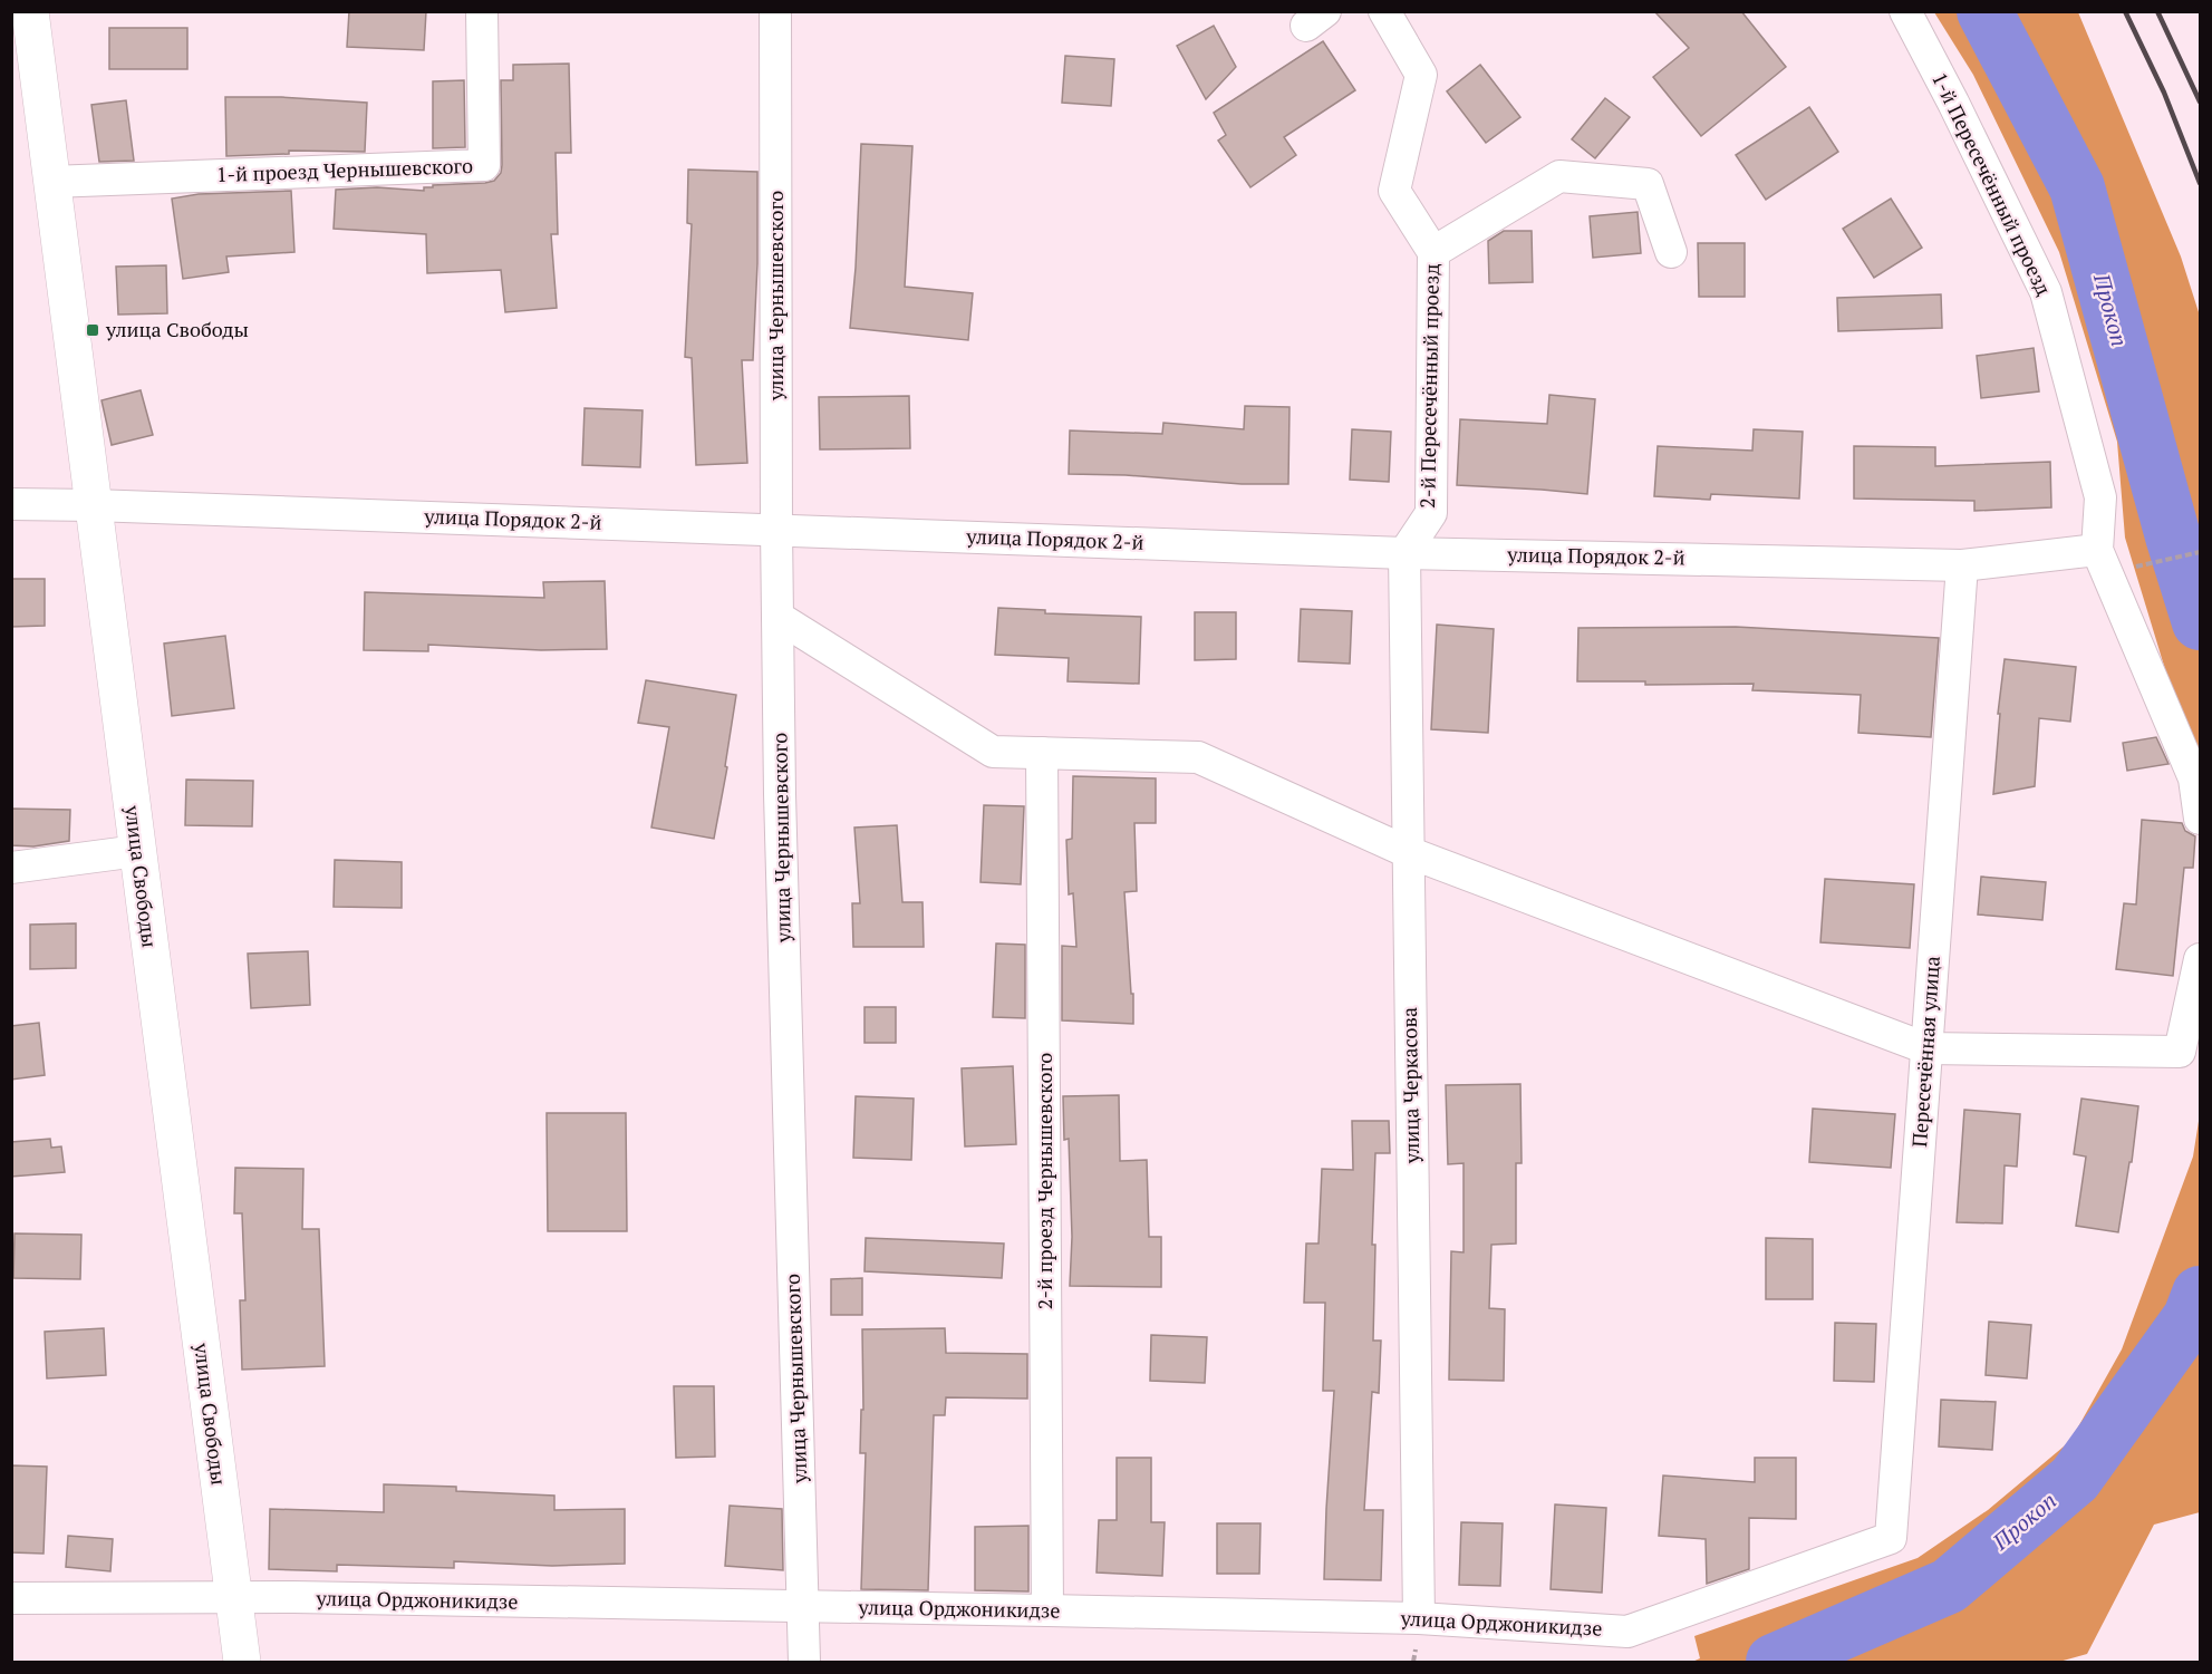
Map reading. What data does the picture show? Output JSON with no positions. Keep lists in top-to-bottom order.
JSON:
{
  "streets": {
    "main road": ["улица Свободы"],
    "street": [
      "1-й проезд Чернышевского",
      "1-й Пересечённый проезд",
      "улица Чернышевского",
      "2-й Пересечённый проезд",
      "улица Порядок 2-й",
      "Пересечённая улица",
      "улица Черкасова",
      "2-й проезд Чернышевского",
      "улица Орджоникидзе"
    ]
  },
  "crossings": [
    ["1-й проезд Чернышевского", "улица Свободы"],
    ["1-й Пересечённый проезд", "улица Порядок 2-й"],
    ["улица Чернышевского", "улица Порядок 2-й"],
    ["улица Чернышевского", "улица Орджоникидзе"],
    ["2-й Пересечённый проезд", "улица Порядок 2-й"],
    ["2-й Пересечённый проезд", "улица Черкасова"],
    ["улица Порядок 2-й", "улица Свободы"],
    ["улица Порядок 2-й", "Пересечённая улица"],
    ["улица Порядок 2-й", "улица Черкасова"],
    ["улица Свободы", "улица Орджоникидзе"],
    ["Пересечённая улица", "улица Орджоникидзе"],
    ["улица Черкасова", "улица Орджоникидзе"],
    ["2-й проезд Чернышевского", "улица Орджоникидзе"]
  ],
  "water": ["Прокоп"],
  "places": {
    "transit": ["улица Свободы"]
  }
}
